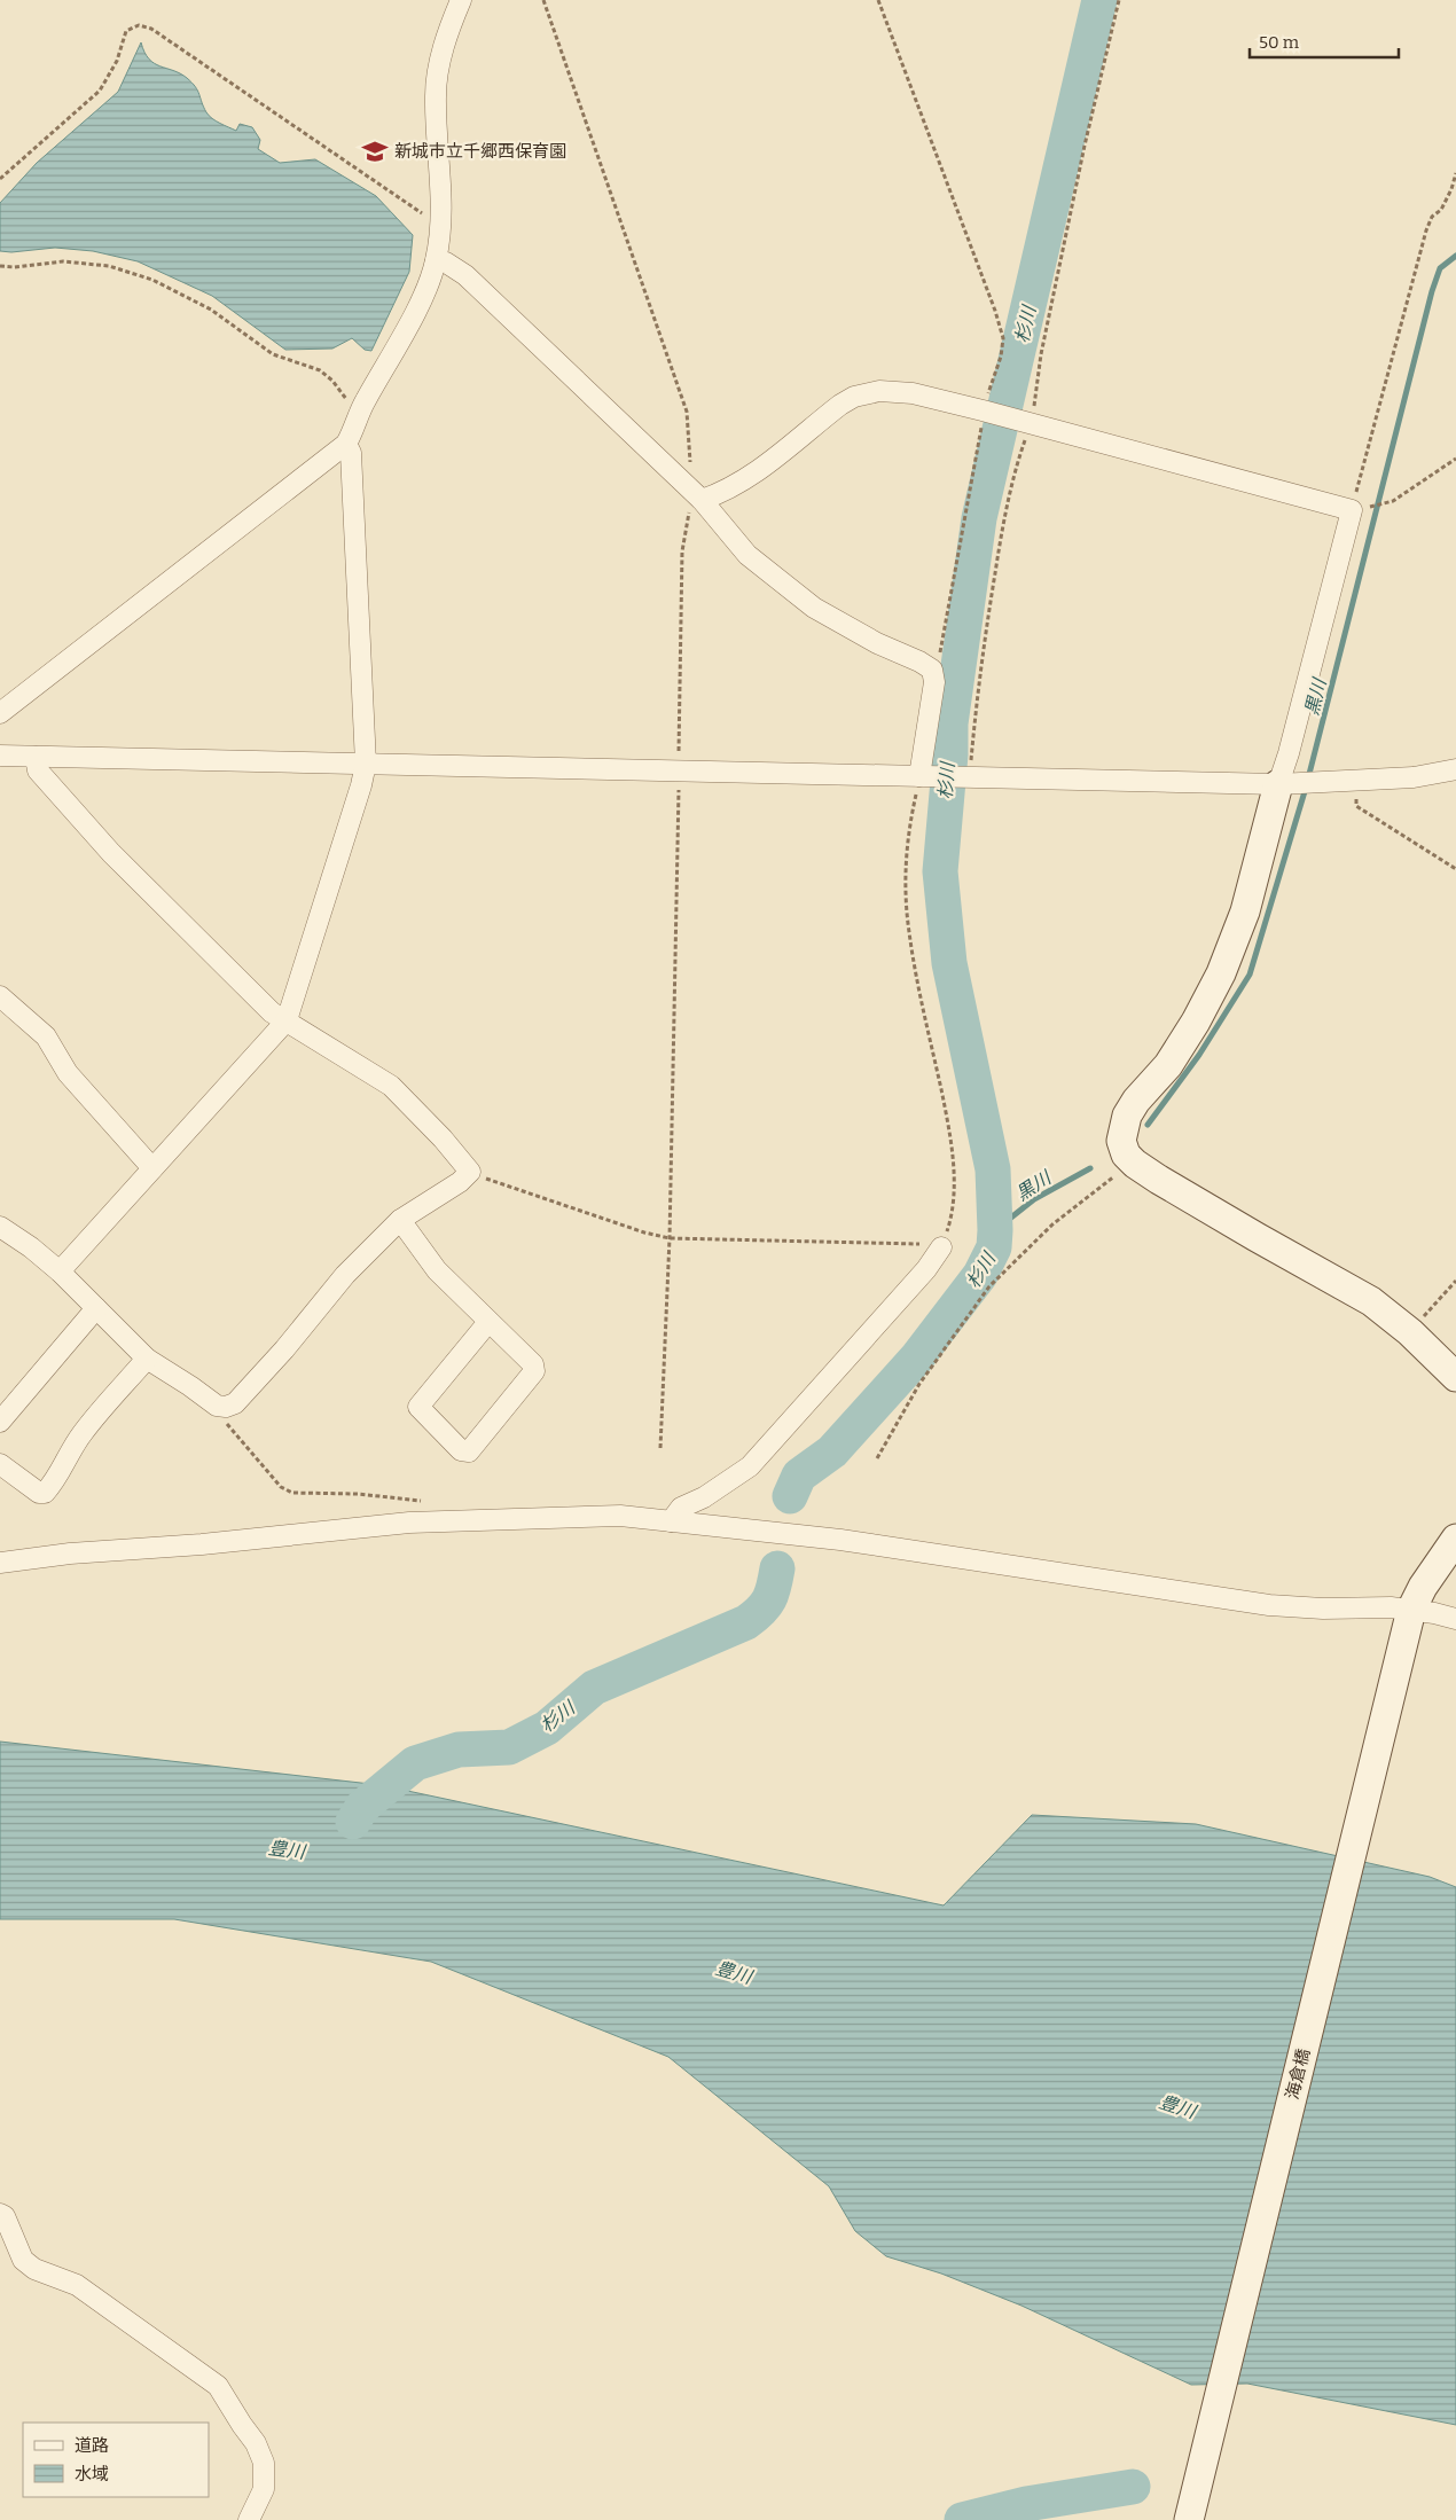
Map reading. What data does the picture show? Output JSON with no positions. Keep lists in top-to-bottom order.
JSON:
{
  "streets": {
    "street": ["海倉橋"]
  },
  "water": ["杉川", "黒川", "豊川"],
  "places": {
    "school or university": ["新城市立千郷西保育園"]
  },
  "legend": ["道路", "水域"],
  "scale_bar": "50 m"
}
